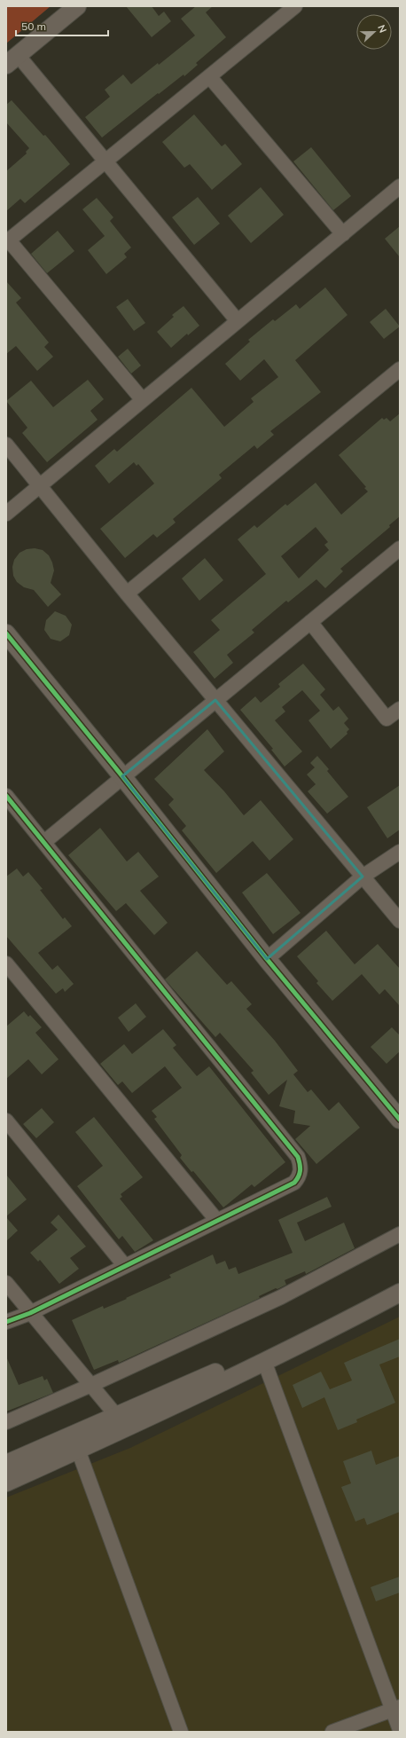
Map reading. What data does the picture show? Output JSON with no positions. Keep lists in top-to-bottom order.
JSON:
{
  "scale_bar": "50 m",
  "north": "right"
}
